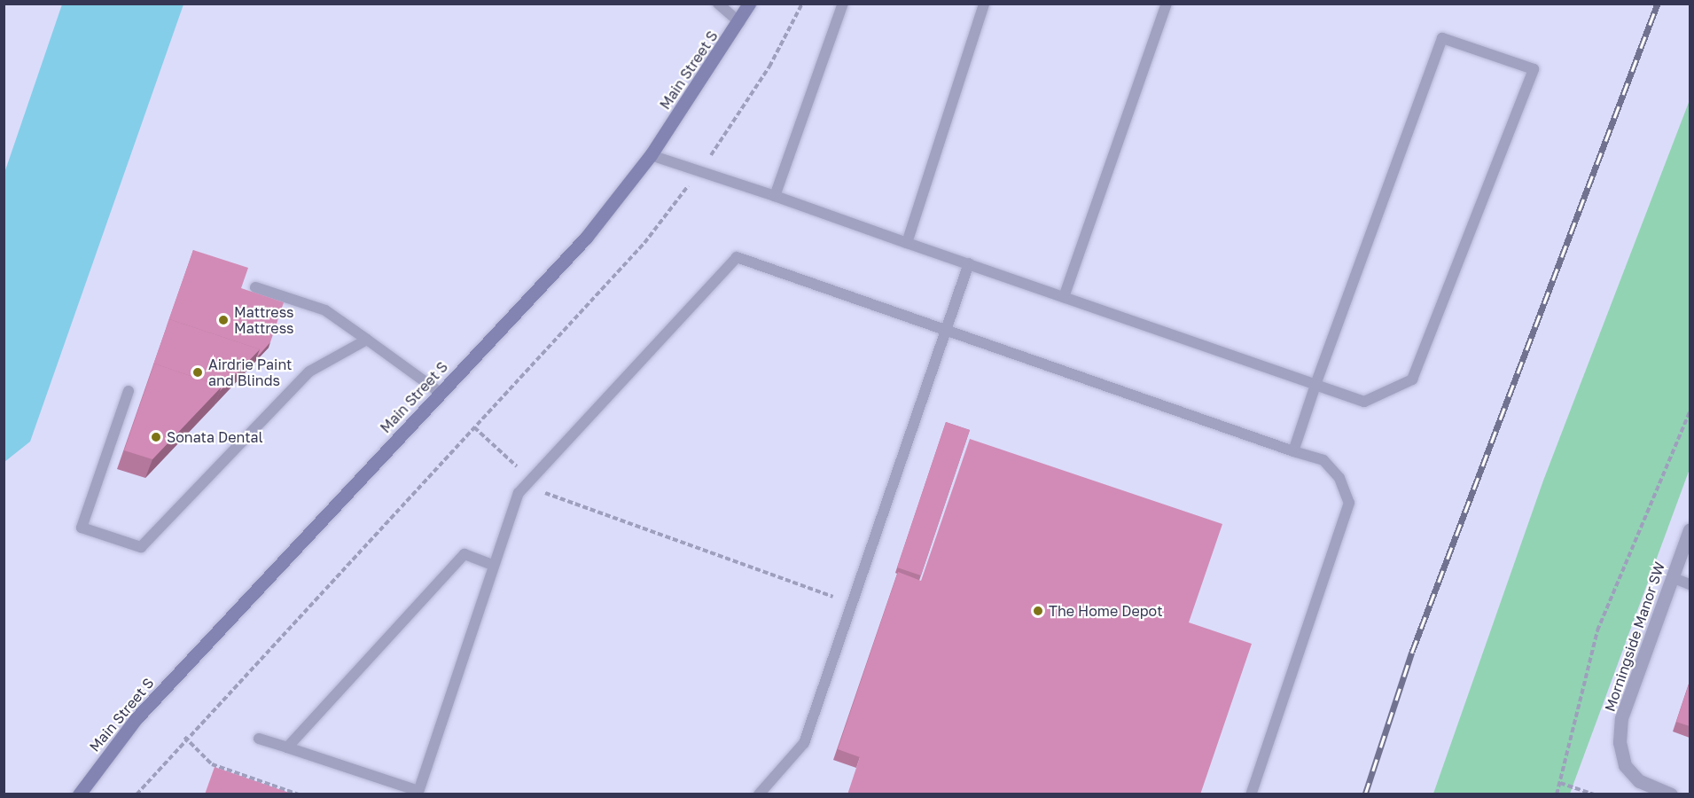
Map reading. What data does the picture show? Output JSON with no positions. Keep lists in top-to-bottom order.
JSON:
{
  "streets": {
    "main road": ["Main Street S"],
    "street": ["Morningside Manor SW"]
  },
  "places": [
    "Mattress Mattress",
    "Airdrie Paint and Blinds",
    "Sonata Dental",
    "The Home Depot"
  ]
}
